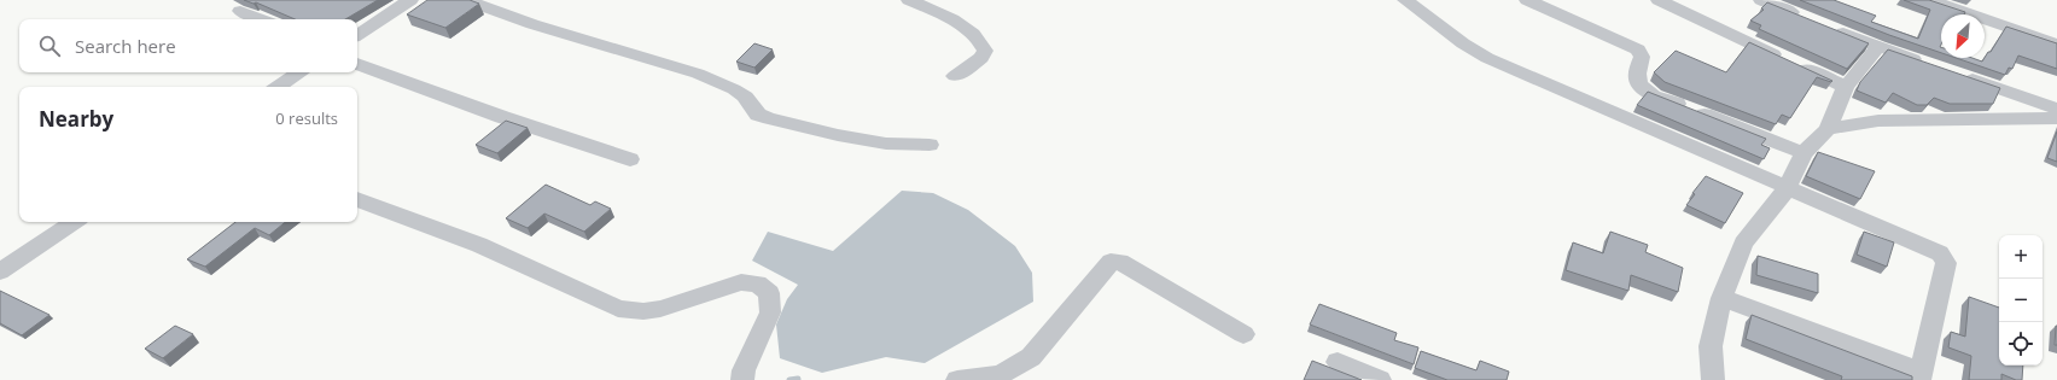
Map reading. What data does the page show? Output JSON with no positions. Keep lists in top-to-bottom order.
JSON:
{
  "north": "bottom left",
  "page": {
    "search": "Search here",
    "heading": ["Nearby", "0 results"],
    "map_buttons": ["+", "−"]
  }
}
